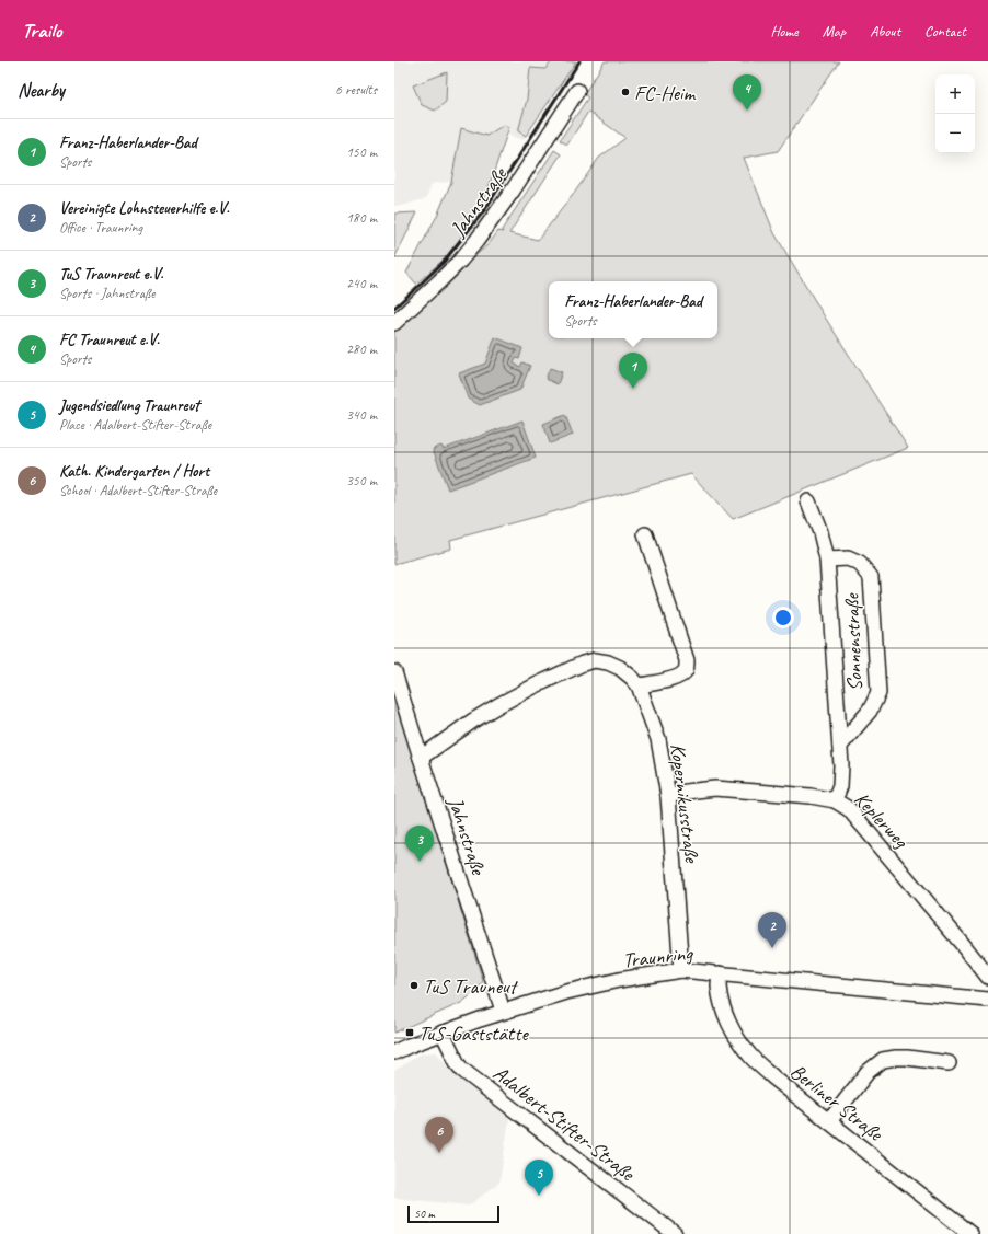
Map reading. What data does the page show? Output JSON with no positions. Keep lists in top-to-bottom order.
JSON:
{
  "streets": {
    "street": [
      "Jahnstraße",
      "Sonnenstraße",
      "Kopernikusstraße",
      "Keplerweg",
      "Traunring",
      "Berliner Straße",
      "Adalbert-Stifter-Straße"
    ]
  },
  "crossings": [
    ["Jahnstraße", "Kopernikusstraße"],
    ["Jahnstraße", "Traunring"],
    ["Sonnenstraße", "Keplerweg"],
    ["Kopernikusstraße", "Keplerweg"],
    ["Kopernikusstraße", "Traunring"],
    ["Traunring", "Berliner Straße"],
    ["Traunring", "Adalbert-Stifter-Straße"]
  ],
  "places": {
    "other": ["FC-Heim", "TuS Trauneut"],
    "transit": ["TuS-Gaststätte"]
  },
  "scale_bar": "50 m",
  "page": {
    "header": "Trailo",
    "nav": [
      "Home",
      "Map",
      "About",
      "Contact"
    ],
    "heading": ["Nearby", "6 results"],
    "map_buttons": ["+", "−"],
    "pins": [
      "4",
      "1",
      "3",
      "2",
      "6",
      "5"
    ],
    "list": [
      {
        "mark": "1",
        "name": "Franz-Haberlander-Bad",
        "note": "Sports",
        "value": "150 m"
      },
      {
        "mark": "2",
        "name": "Vereinigte Lohnsteuerhilfe e.V.",
        "note": "Office · Traunring",
        "value": "180 m"
      },
      {
        "mark": "3",
        "name": "TuS Traunreut e.V.",
        "note": "Sports · Jahnstraße",
        "value": "240 m"
      },
      {
        "mark": "4",
        "name": "FC Traunreut e.V.",
        "note": "Sports",
        "value": "280 m"
      },
      {
        "mark": "5",
        "name": "Jugendsiedlung Traunreut",
        "note": "Place · Adalbert-Stifter-Straße",
        "value": "340 m"
      },
      {
        "mark": "6",
        "name": "Kath. Kindergarten / Hort",
        "note": "School · Adalbert-Stifter-Straße",
        "value": "350 m"
      }
    ],
    "popup": ["Franz-Haberlander-Bad", "Sports"],
    "scale": "50 m"
  }
}
